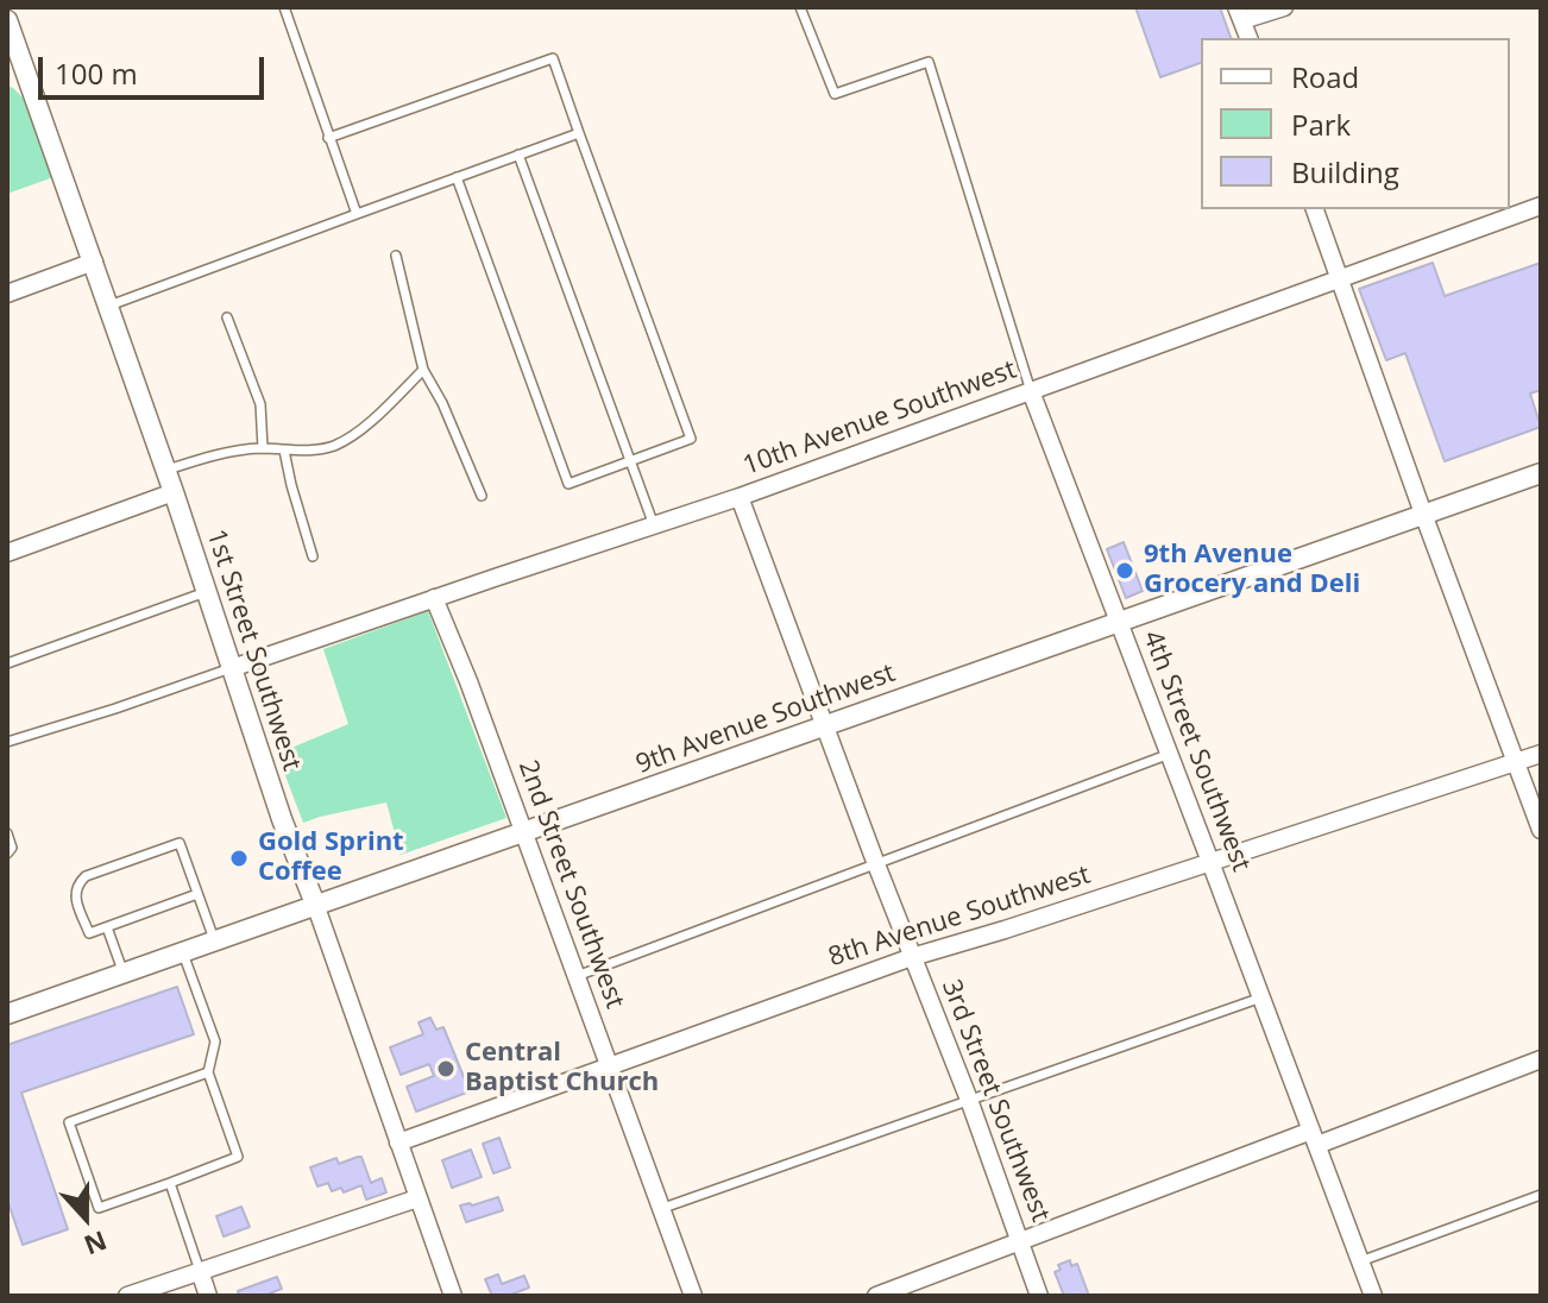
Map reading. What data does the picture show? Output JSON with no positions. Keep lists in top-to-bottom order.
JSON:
{
  "streets": {
    "street": [
      "10th Avenue Southwest",
      "1st Street Southwest",
      "9th Avenue Southwest",
      "4th Street Southwest",
      "2nd Street Southwest",
      "8th Avenue Southwest",
      "3rd Street Southwest"
    ]
  },
  "crossings": [
    ["10th Avenue Southwest", "1st Street Southwest"],
    ["10th Avenue Southwest", "4th Street Southwest"],
    ["10th Avenue Southwest", "2nd Street Southwest"],
    ["10th Avenue Southwest", "3rd Street Southwest"],
    ["1st Street Southwest", "9th Avenue Southwest"],
    ["1st Street Southwest", "8th Avenue Southwest"],
    ["9th Avenue Southwest", "4th Street Southwest"],
    ["9th Avenue Southwest", "2nd Street Southwest"],
    ["9th Avenue Southwest", "3rd Street Southwest"],
    ["4th Street Southwest", "8th Avenue Southwest"],
    ["2nd Street Southwest", "8th Avenue Southwest"],
    ["8th Avenue Southwest", "3rd Street Southwest"]
  ],
  "places": ["9th Avenue Grocery and Deli", "Gold Sprint Coffee", "Central Baptist Church"],
  "legend": ["Road", "Park", "Building"],
  "scale_bar": "100 m",
  "north": "bottom"
}
